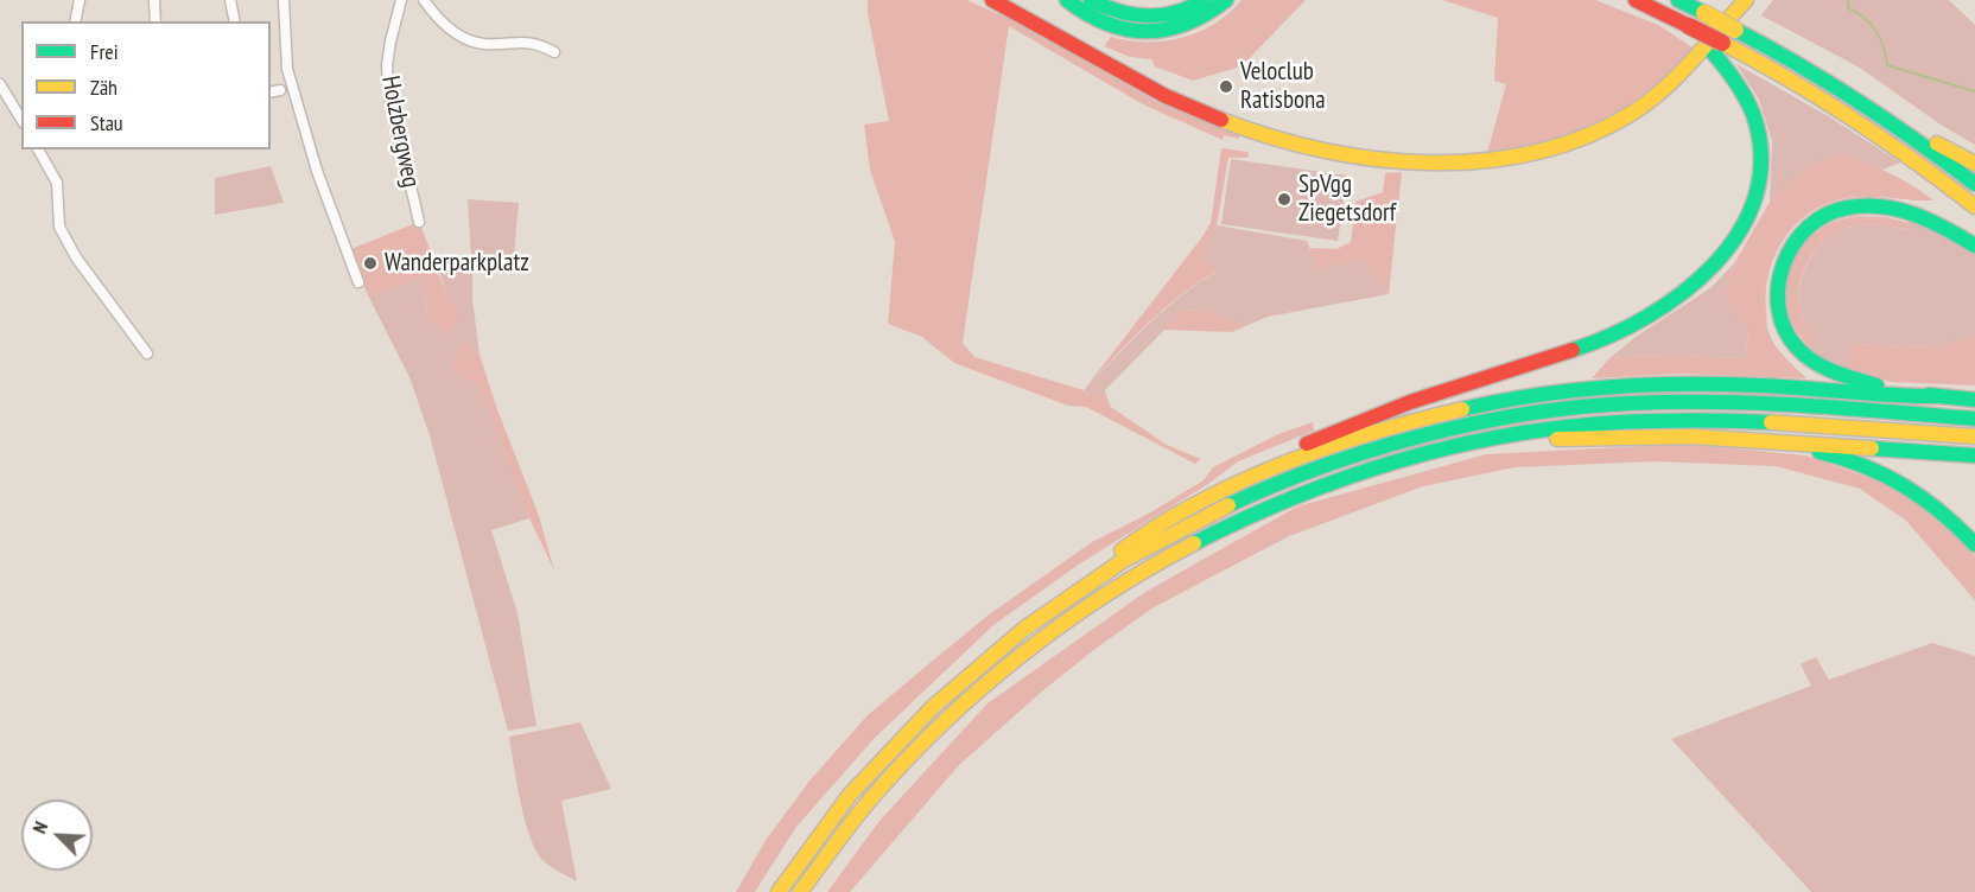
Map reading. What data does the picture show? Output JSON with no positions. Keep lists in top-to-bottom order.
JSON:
{
  "streets": {
    "street": ["Holzbergweg"]
  },
  "places": ["Veloclub Ratisbona", "SpVgg Ziegetsdorf", "Wanderparkplatz"],
  "legend": ["Frei", "Zäh", "Stau"],
  "north": "top left"
}
